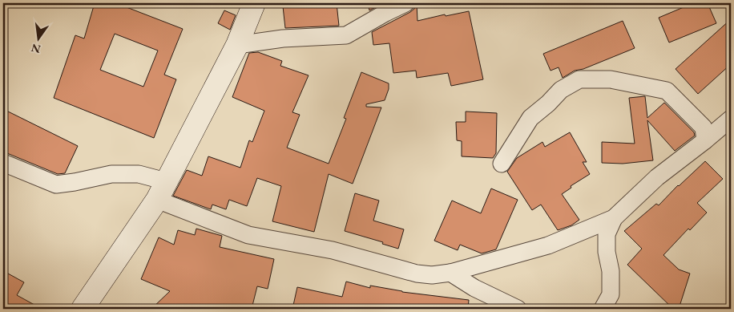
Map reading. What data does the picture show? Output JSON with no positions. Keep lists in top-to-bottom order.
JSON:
{
  "north": "bottom"
}
